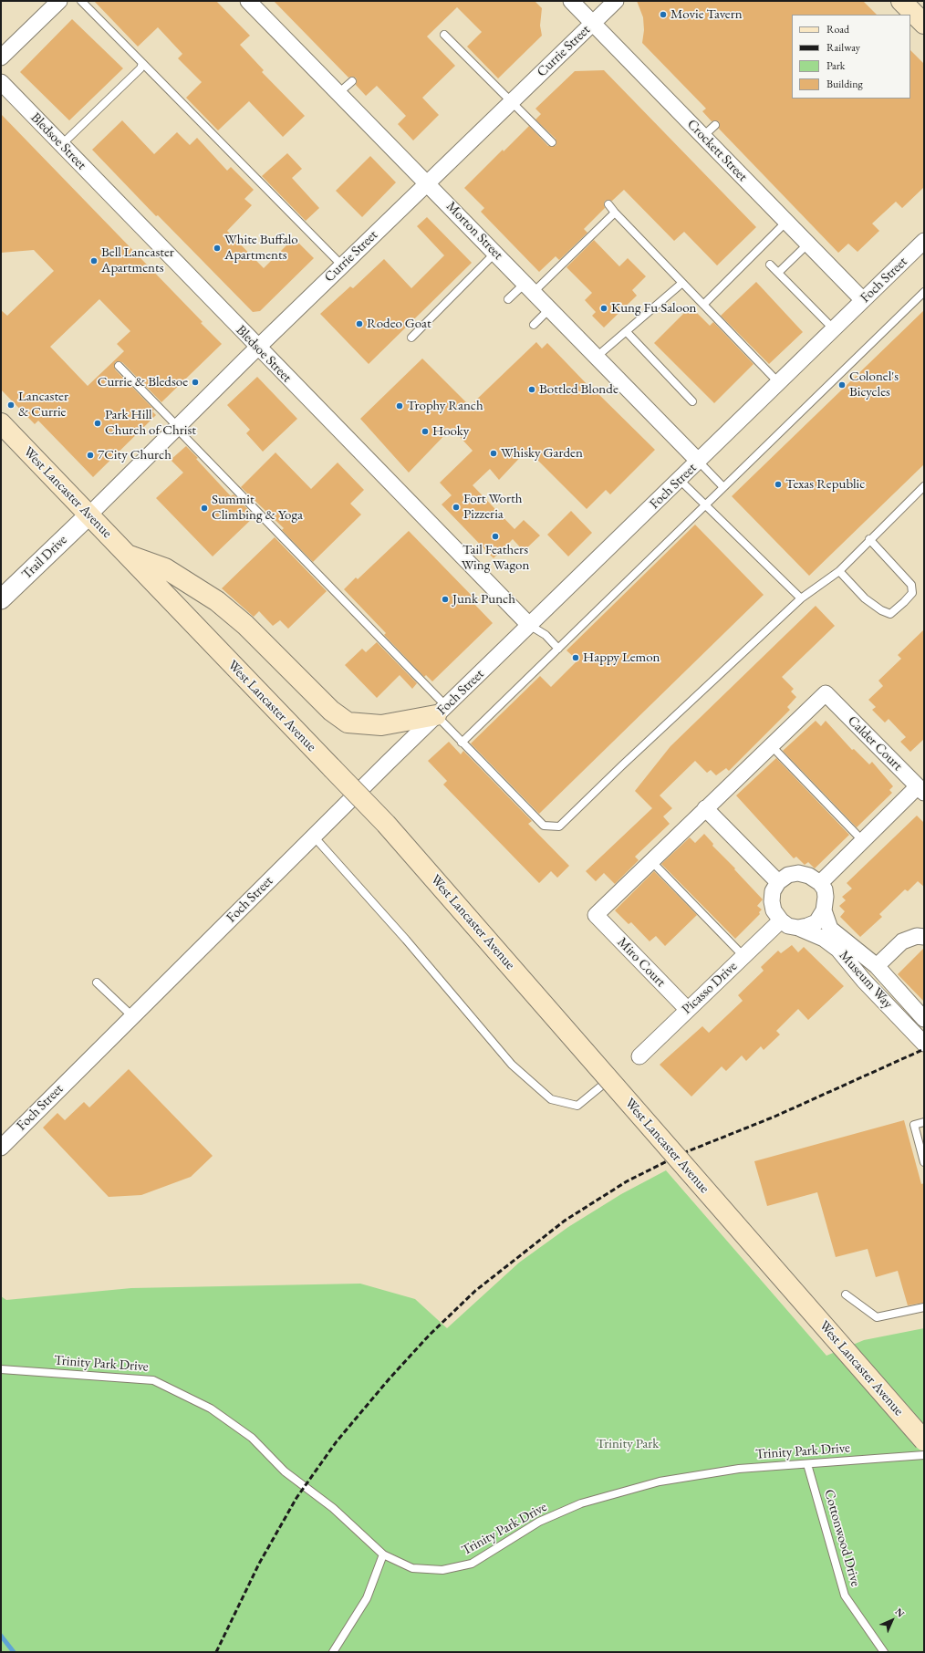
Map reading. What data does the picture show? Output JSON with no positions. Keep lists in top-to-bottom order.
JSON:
{
  "streets": {
    "main road": ["West Lancaster Avenue"],
    "street": [
      "Currie Street",
      "Bledsoe Street",
      "Crockett Street",
      "Morton Street",
      "Foch Street",
      "Trail Drive",
      "Calder Court",
      "Miro Court",
      "Museum Way",
      "Picasso Drive"
    ],
    "lane": ["Trinity Park Drive", "Cottonwood Drive"]
  },
  "crossings": [
    ["Currie Street", "Bledsoe Street"],
    ["Currie Street", "Crockett Street"],
    ["Currie Street", "Morton Street"],
    ["Currie Street", "West Lancaster Avenue"],
    ["Currie Street", "Trail Drive"],
    ["Bledsoe Street", "Foch Street"],
    ["Crockett Street", "Foch Street"],
    ["Morton Street", "Foch Street"],
    ["West Lancaster Avenue", "Trail Drive"],
    ["Miro Court", "Picasso Drive"],
    ["Museum Way", "Picasso Drive"],
    ["Trinity Park Drive", "Cottonwood Drive"]
  ],
  "parks": ["Trinity Park"],
  "places": [
    "Movie Tavern",
    "White Buffalo Apartments",
    "Bell Lancaster Apartments",
    "Kung Fu Saloon",
    "Rodeo Goat",
    "Currie & Bledsoe",
    "Colonel's Bicycles",
    "Bottled Blonde",
    "Lancaster & Currie",
    "Trophy Ranch",
    "Park Hill Church of Christ",
    "Hooky",
    "Whisky Garden",
    "7City Church",
    "Texas Republic",
    "Fort Worth Pizzeria",
    "Summit Climbing & Yoga",
    "Tail Feathers Wing Wagon",
    "Junk Punch",
    "Happy Lemon"
  ],
  "legend": [
    "Road",
    "Railway",
    "Park",
    "Building"
  ],
  "north": "top right"
}
